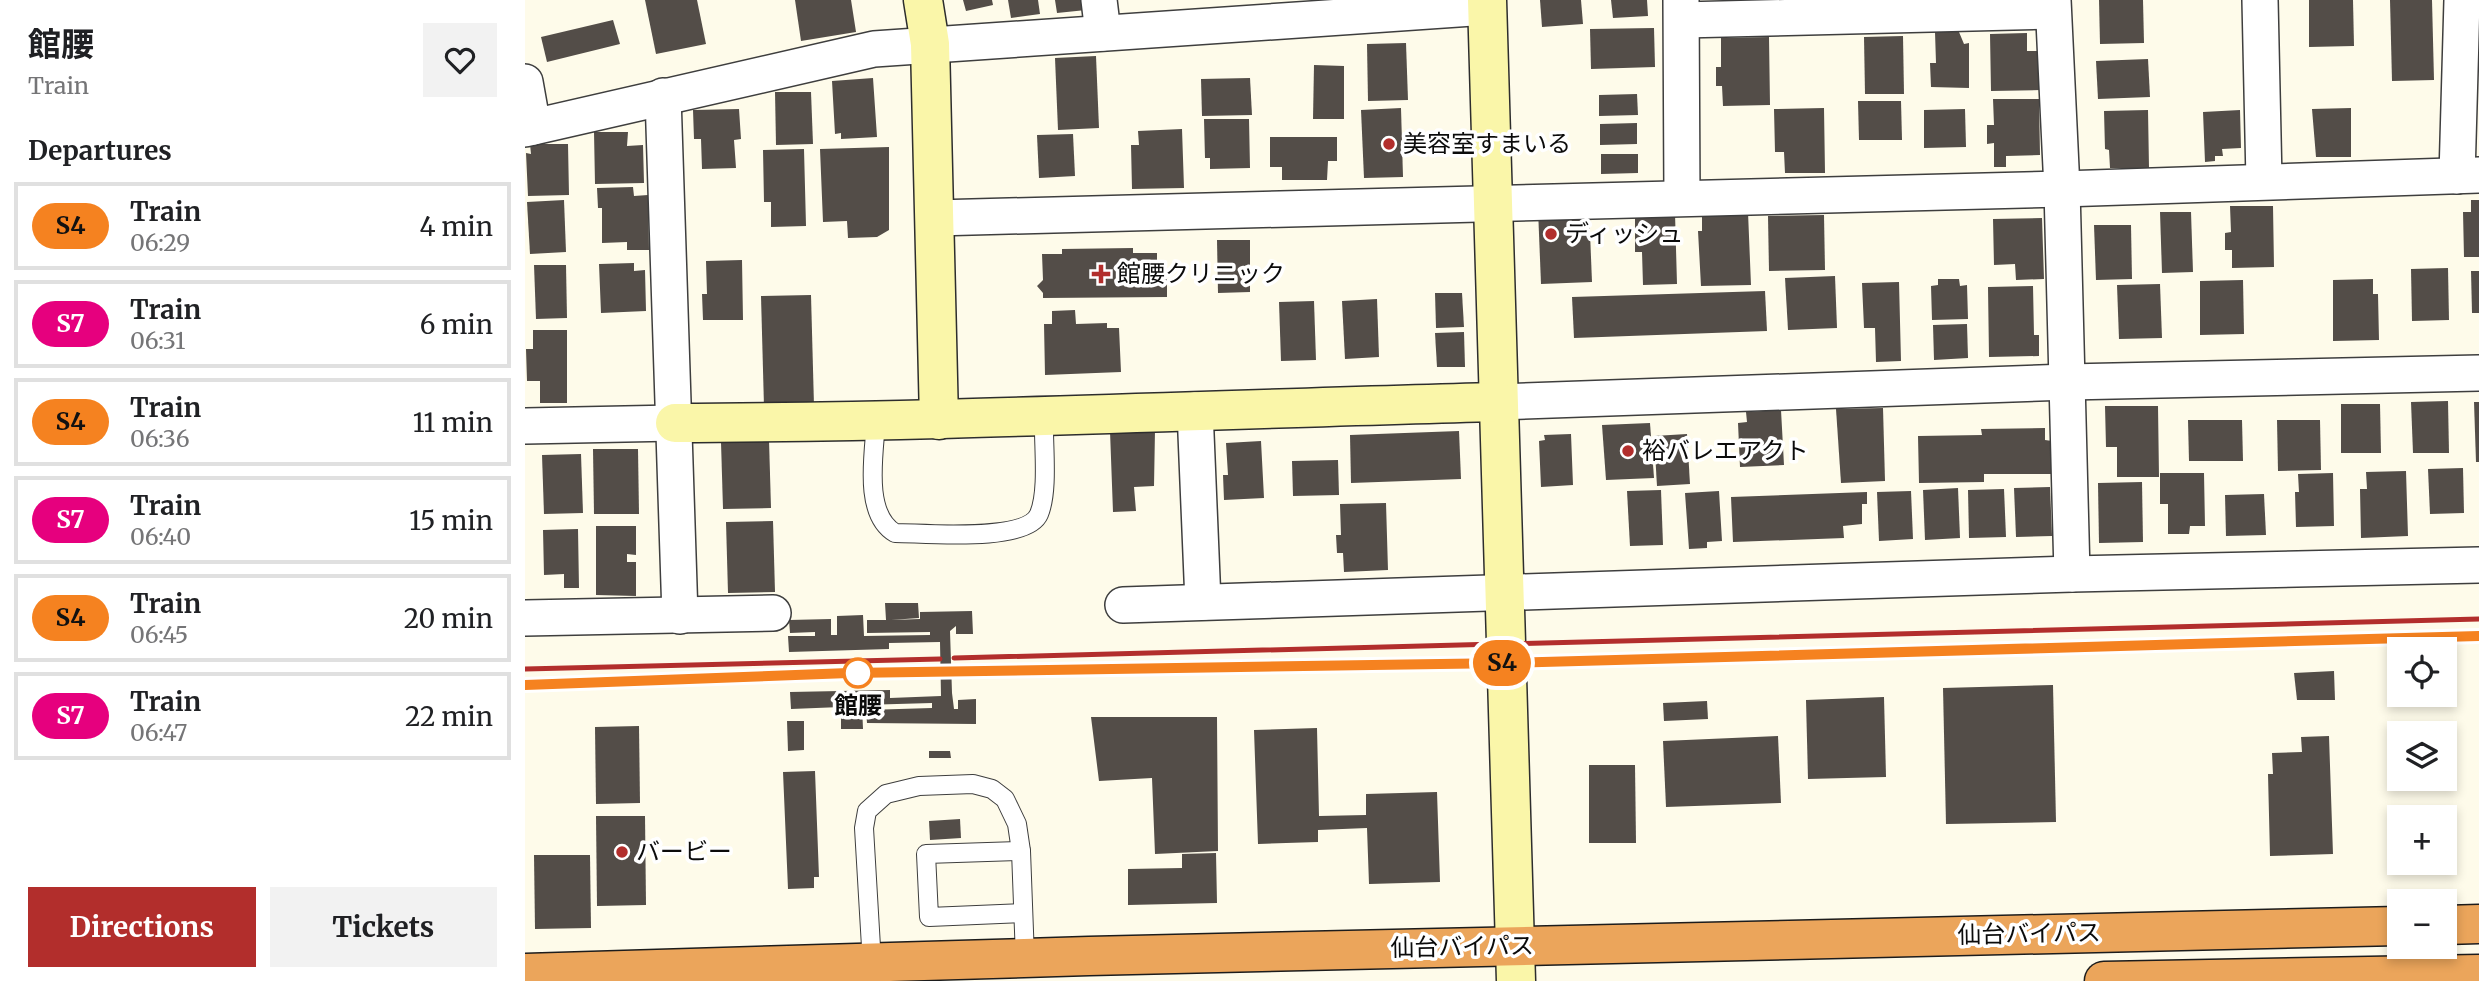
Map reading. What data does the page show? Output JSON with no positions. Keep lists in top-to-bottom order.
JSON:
{
  "streets": {
    "highway": ["仙台バイパス"]
  },
  "places": {
    "other": [
      "美容室すまいる",
      "ディッシュ",
      "裕バレエアクト",
      "館腰",
      "バービー"
    ],
    "health": ["館腰クリニック"]
  },
  "page": {
    "heading": [
      ["館腰", "Train"],
      "Departures"
    ],
    "on_map": "S4",
    "list": [
      {
        "mark": "S4",
        "name": "Train",
        "note": "06:29",
        "value": "4 min"
      },
      {
        "mark": "S7",
        "name": "Train",
        "note": "06:31",
        "value": "6 min"
      },
      {
        "mark": "S4",
        "name": "Train",
        "note": "06:36",
        "value": "11 min"
      },
      {
        "mark": "S7",
        "name": "Train",
        "note": "06:40",
        "value": "15 min"
      },
      {
        "mark": "S4",
        "name": "Train",
        "note": "06:45",
        "value": "20 min"
      },
      {
        "mark": "S7",
        "name": "Train",
        "note": "06:47",
        "value": "22 min"
      }
    ],
    "map_buttons": ["+", "−"],
    "buttons": ["Directions", "Tickets"]
  }
}
